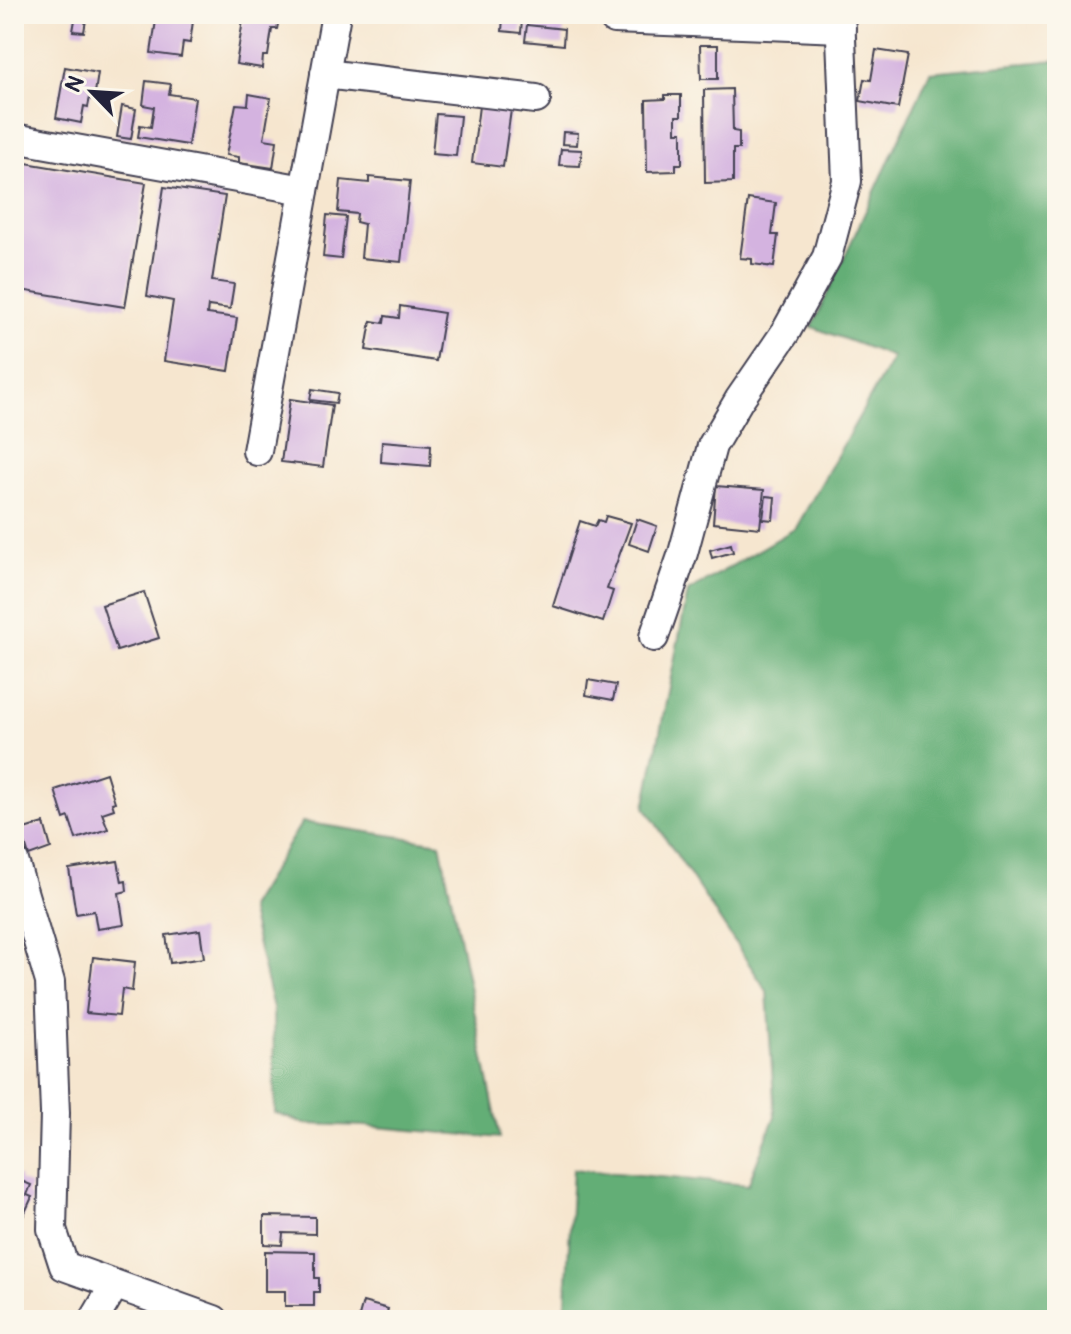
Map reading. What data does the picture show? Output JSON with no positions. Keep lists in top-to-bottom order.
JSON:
{
  "north": "top left"
}
